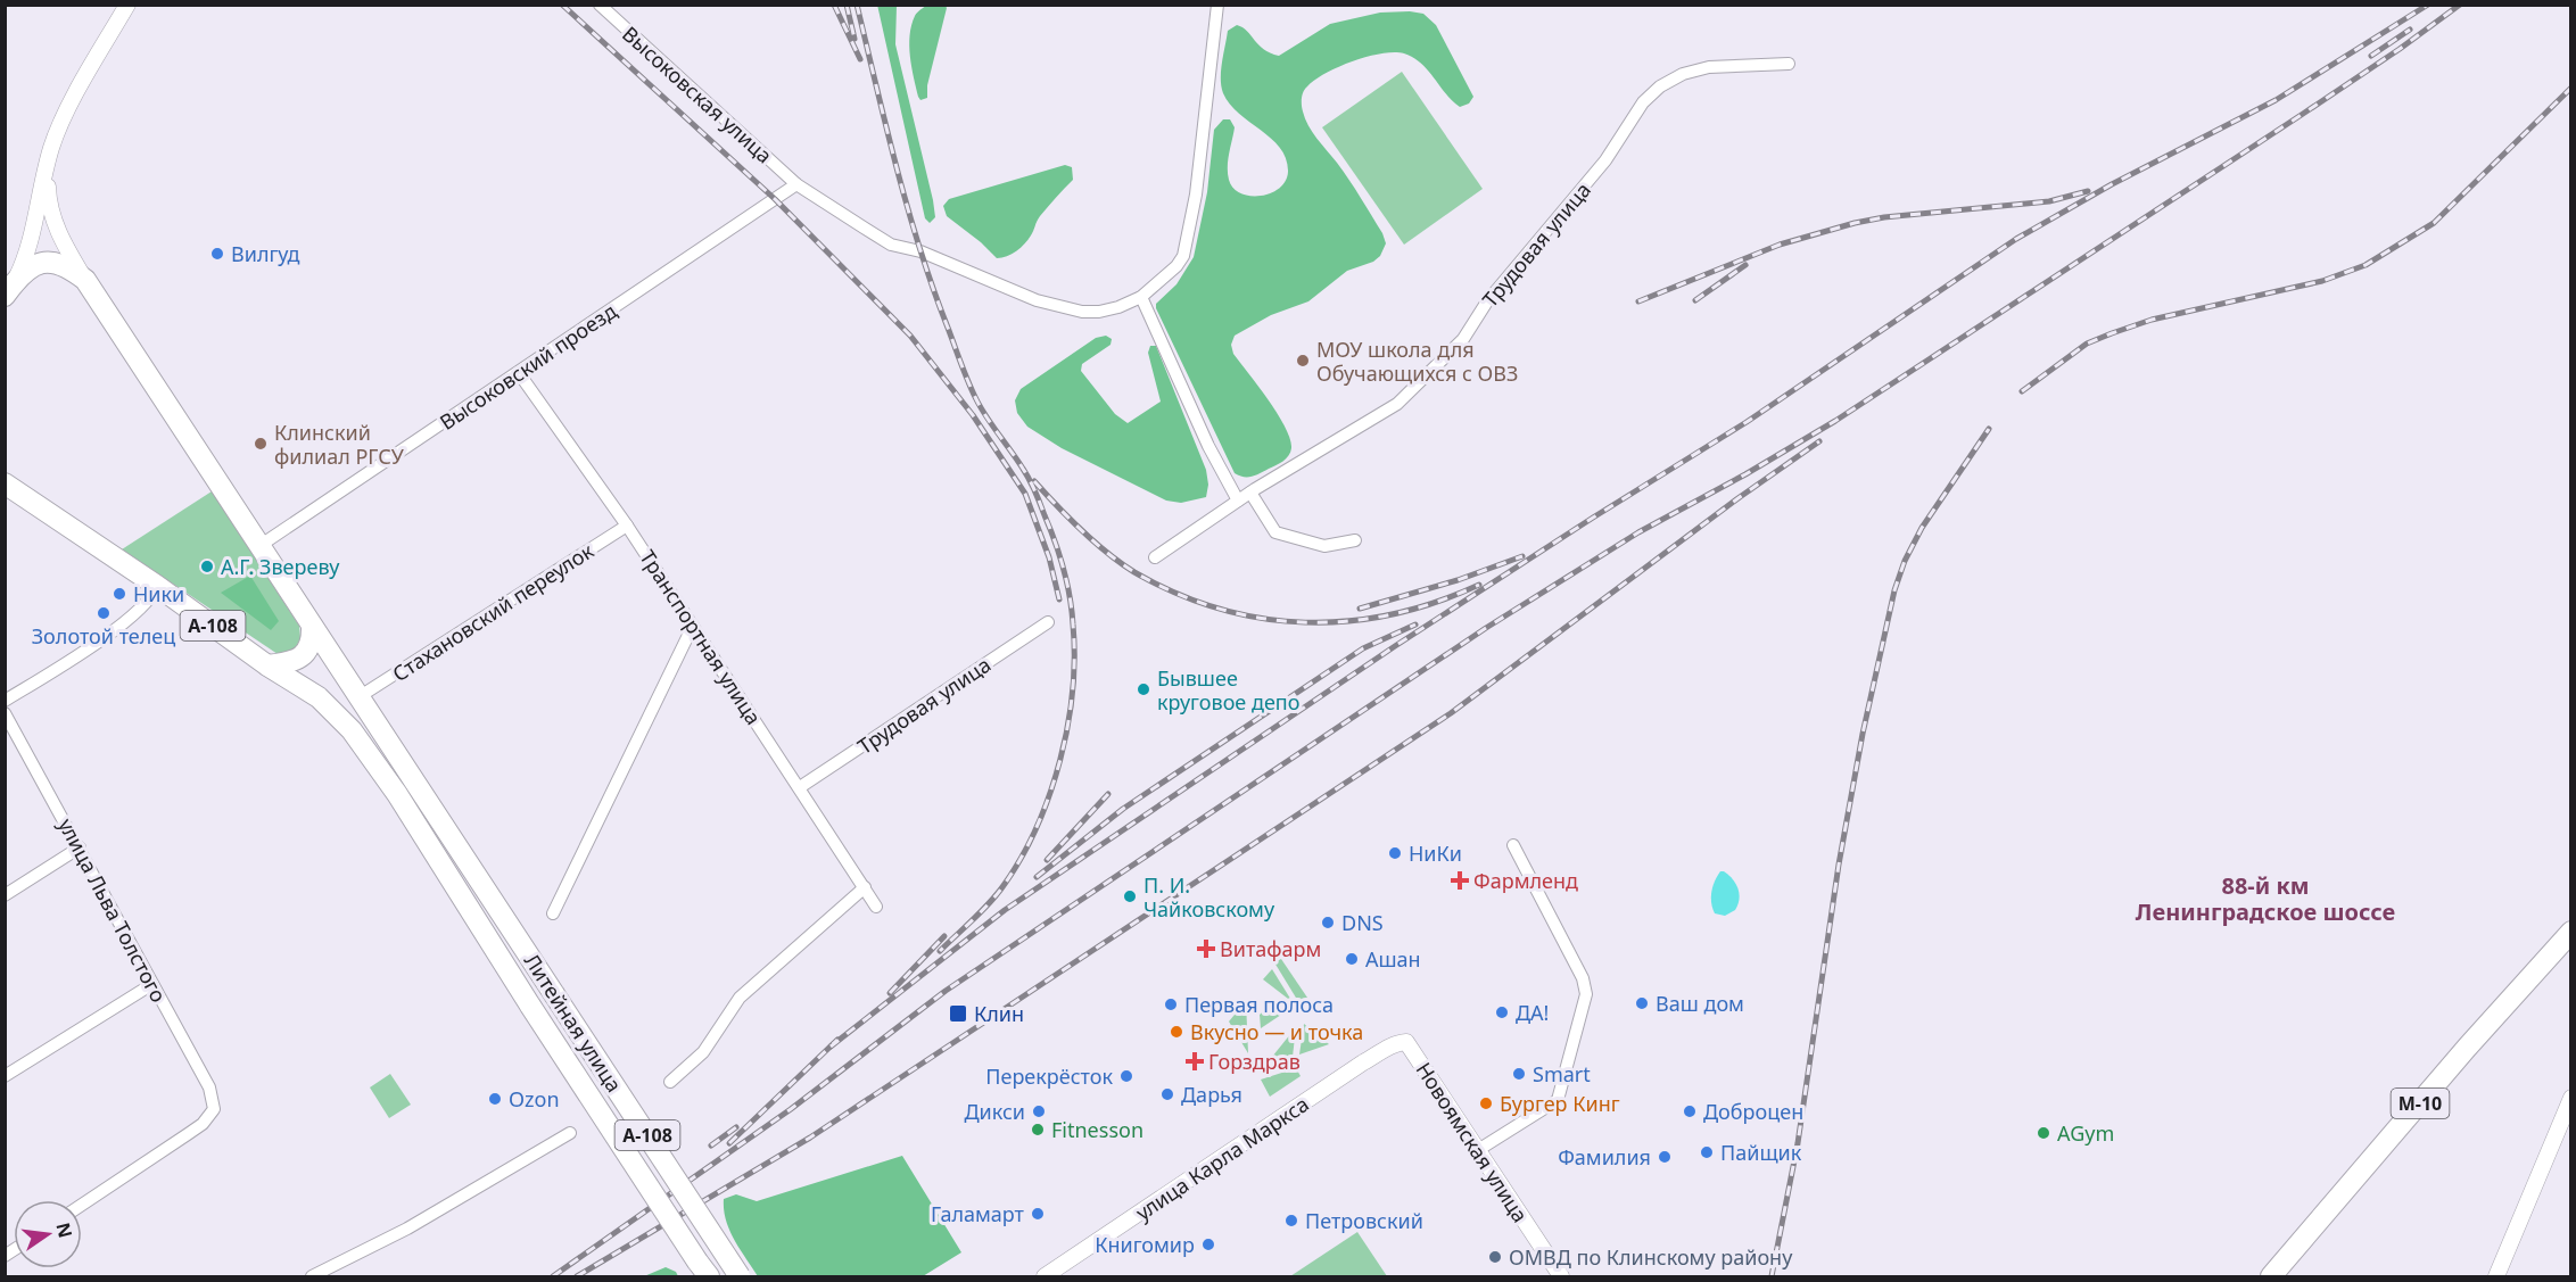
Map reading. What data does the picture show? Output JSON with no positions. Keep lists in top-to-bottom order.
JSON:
{
  "streets": {
    "highway": ["А-108", "Литейная улица", "М-10"],
    "street": [
      "Высоковская улица",
      "Трудовая улица",
      "Высоковский проезд",
      "Стахановский переулок",
      "Транспортная улица",
      "улица Льва Толстого",
      "Новоямская улица",
      "улица Карла Маркса"
    ]
  },
  "crossings": [
    ["Высоковская улица", "Высоковский проезд"],
    ["Трудовая улица", "Транспортная улица"],
    ["Высоковский проезд", "А-108"],
    ["Высоковский проезд", "Транспортная улица"],
    ["Стахановский переулок", "А-108"],
    ["Стахановский переулок", "Транспортная улица"],
    ["Стахановский переулок", "Литейная улица"],
    ["А-108", "Литейная улица"],
    ["Новоямская улица", "улица Карла Маркса"]
  ],
  "districts": ["88-й км Ленинградское шоссе"],
  "places": {
    "other": [
      "Вилгуд",
      "МОУ школа для Обучающихся с ОВЗ",
      "Клинский филиал РГСУ",
      "А.Г. Звереву",
      "Ники",
      "Золотой телец",
      "Бывшее круговое депо",
      "НиКи",
      "П. И. Чайковскому",
      "DNS",
      "Ашан",
      "Ваш дом",
      "Первая полоса",
      "ДА!",
      "Вкусно — и точка",
      "Smart",
      "Перекрёсток",
      "Дарья",
      "Ozon",
      "Бургер Кинг",
      "Дикси",
      "Доброцен",
      "Fitnesson",
      "AGym",
      "Пайщик",
      "Фамилия",
      "Галамарт",
      "Петровский",
      "Книгомир",
      "ОМВД по Клинскому району"
    ],
    "health": ["Фармленд", "Витафарм", "Горздрав"],
    "transit": ["Клин"]
  },
  "north": "right"
}
